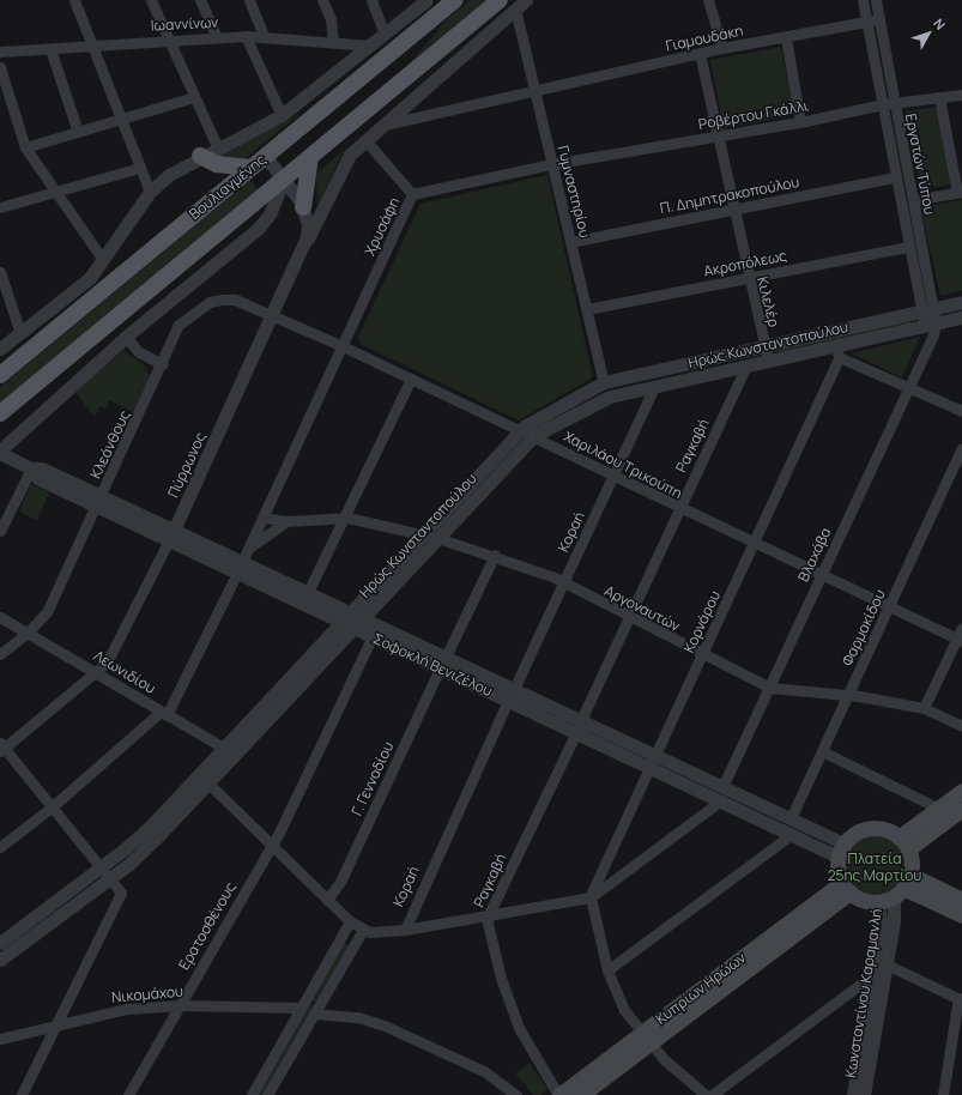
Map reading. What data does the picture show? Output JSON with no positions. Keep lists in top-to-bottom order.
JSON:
{
  "streets": {
    "main road": ["Βουλιαγμένης", "Κυπρίων Ηρώων"],
    "street": [
      "Ιωαννίνων",
      "Γιαμουδάκη",
      "Ροβέρτου Γκάλλι",
      "Εργατών Τύπου",
      "Γυμναστηρίου",
      "Π. Δημητρακοπούλου",
      "Χρυσάφη",
      "Ακροπόλεως",
      "Κιλελέρ",
      "Ηρώς Κωνσταντοπούλου",
      "Κλεάνθους",
      "Ραγκαβή",
      "Πύρρωνος",
      "Χαριλάου Τρικούπη",
      "Κοραή",
      "Βλαχάβα",
      "Αργοναυτών",
      "Κορνάρου",
      "Φαρμακίδου",
      "Σοφοκλή Βενιζέλου",
      "Λεωνιδίου",
      "Γ. Γενναδίου",
      "Ερατοσθένους",
      "Κωνσταντίνου Καραμανλή",
      "Νικομάχου"
    ]
  },
  "crossings": [
    ["Γιαμουδάκη", "Εργατών Τύπου"],
    ["Γιαμουδάκη", "Γυμναστηρίου"],
    ["Γιαμουδάκη", "Κιλελέρ"],
    ["Ροβέρτου Γκάλλι", "Εργατών Τύπου"],
    ["Ροβέρτου Γκάλλι", "Γυμναστηρίου"],
    ["Ροβέρτου Γκάλλι", "Χρυσάφη"],
    ["Ροβέρτου Γκάλλι", "Κιλελέρ"],
    ["Εργατών Τύπου", "Π. Δημητρακοπούλου"],
    ["Εργατών Τύπου", "Ακροπόλεως"],
    ["Εργατών Τύπου", "Ηρώς Κωνσταντοπούλου"],
    ["Εργατών Τύπου", "Βλαχάβα"],
    ["Βουλιαγμένης", "Πύρρωνος"],
    ["Βουλιαγμένης", "Σοφοκλή Βενιζέλου"],
    ["Γυμναστηρίου", "Π. Δημητρακοπούλου"],
    ["Γυμναστηρίου", "Χρυσάφη"],
    ["Γυμναστηρίου", "Ακροπόλεως"],
    ["Γυμναστηρίου", "Ηρώς Κωνσταντοπούλου"],
    ["Π. Δημητρακοπούλου", "Κιλελέρ"],
    ["Χρυσάφη", "Χαριλάου Τρικούπη"],
    ["Χρυσάφη", "Αργοναυτών"],
    ["Χρυσάφη", "Σοφοκλή Βενιζέλου"],
    ["Χρυσάφη", "Λεωνιδίου"],
    ["Ακροπόλεως", "Κιλελέρ"],
    ["Κιλελέρ", "Ηρώς Κωνσταντοπούλου"],
    ["Ηρώς Κωνσταντοπούλου", "Ραγκαβή"],
    ["Ηρώς Κωνσταντοπούλου", "Χαριλάου Τρικούπη"],
    ["Ηρώς Κωνσταντοπούλου", "Κοραή"],
    ["Ηρώς Κωνσταντοπούλου", "Βλαχάβα"],
    ["Ηρώς Κωνσταντοπούλου", "Αργοναυτών"],
    ["Ηρώς Κωνσταντοπούλου", "Κορνάρου"],
    ["Ηρώς Κωνσταντοπούλου", "Σοφοκλή Βενιζέλου"],
    ["Ηρώς Κωνσταντοπούλου", "Λεωνιδίου"],
    ["Κλεάνθους", "Πύρρωνος"],
    ["Κλεάνθους", "Χαριλάου Τρικούπη"],
    ["Κλεάνθους", "Σοφοκλή Βενιζέλου"],
    ["Κλεάνθους", "Λεωνιδίου"],
    ["Ραγκαβή", "Χαριλάου Τρικούπη"],
    ["Ραγκαβή", "Αργοναυτών"],
    ["Ραγκαβή", "Σοφοκλή Βενιζέλου"],
    ["Ραγκαβή", "Κυπρίων Ηρώων"],
    ["Πύρρωνος", "Χαριλάου Τρικούπη"],
    ["Πύρρωνος", "Σοφοκλή Βενιζέλου"],
    ["Πύρρωνος", "Λεωνιδίου"],
    ["Χαριλάου Τρικούπη", "Κοραή"],
    ["Χαριλάου Τρικούπη", "Βλαχάβα"],
    ["Χαριλάου Τρικούπη", "Κορνάρου"],
    ["Χαριλάου Τρικούπη", "Φαρμακίδου"],
    ["Κοραή", "Αργοναυτών"],
    ["Κοραή", "Σοφοκλή Βενιζέλου"],
    ["Βλαχάβα", "Αργοναυτών"],
    ["Βλαχάβα", "Σοφοκλή Βενιζέλου"],
    ["Αργοναυτών", "Κορνάρου"],
    ["Αργοναυτών", "Φαρμακίδου"],
    ["Αργοναυτών", "Γ. Γενναδίου"],
    ["Κορνάρου", "Σοφοκλή Βενιζέλου"],
    ["Φαρμακίδου", "Σοφοκλή Βενιζέλου"],
    ["Σοφοκλή Βενιζέλου", "Γ. Γενναδίου"],
    ["Σοφοκλή Βενιζέλου", "Ερατοσθένους"],
    ["Σοφοκλή Βενιζέλου", "Κυπρίων Ηρώων"],
    ["Σοφοκλή Βενιζέλου", "Κωνσταντίνου Καραμανλή"],
    ["Ερατοσθένους", "Νικομάχου"],
    ["Κυπρίων Ηρώων", "Κωνσταντίνου Καραμανλή"]
  ],
  "parks": ["Πλατεία 25ης Μαρτίου"],
  "north": "top right"
}
